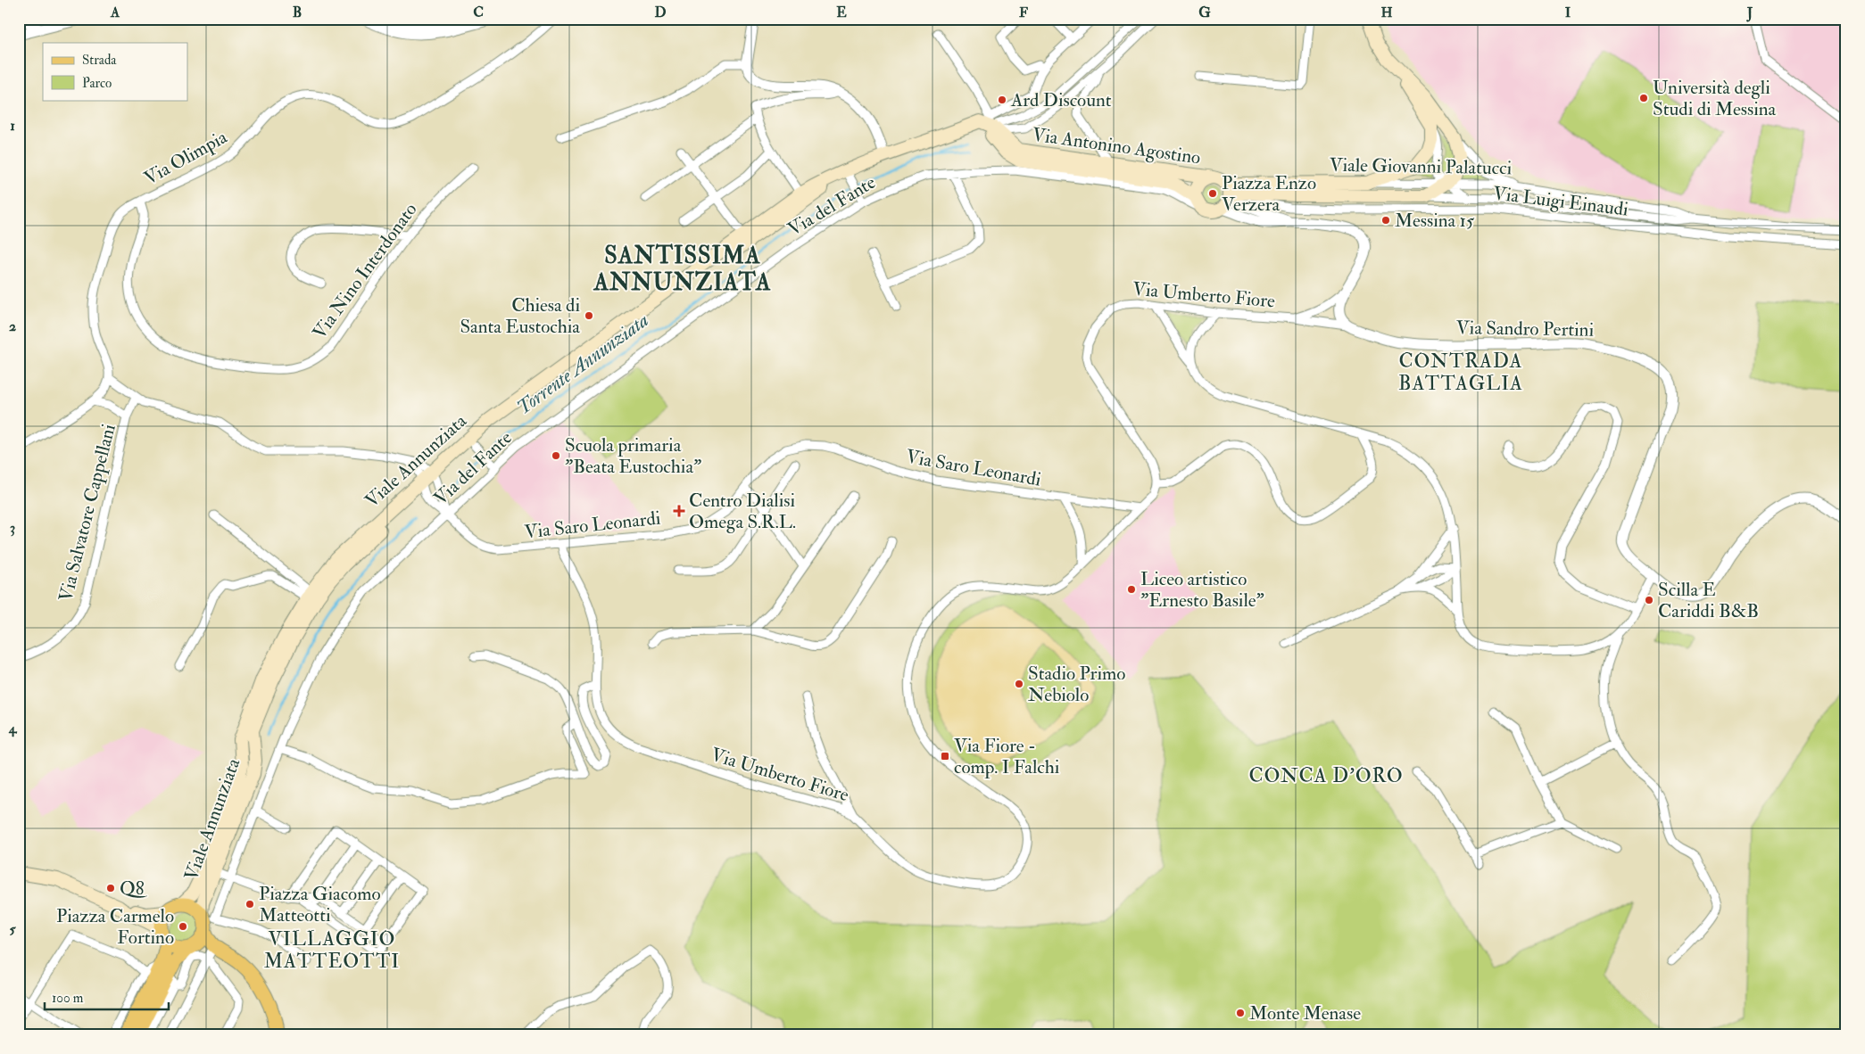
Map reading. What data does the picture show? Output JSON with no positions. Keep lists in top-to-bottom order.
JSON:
{
  "streets": {
    "main road": ["Via Antonino Agostino", "Viale Giovanni Palatucci", "Viale Annunziata"],
    "street": [
      "Via Olimpia",
      "Via Luigi Einaudi",
      "Via del Fante",
      "Via Nino Interdonato",
      "Via Umberto Fiore",
      "Via Sandro Pertini",
      "Via Saro Leonardi",
      "Via Salvatore Cappellani"
    ]
  },
  "crossings": [
    ["Via Antonino Agostino", "Viale Giovanni Palatucci"],
    ["Via Antonino Agostino", "Via Luigi Einaudi"],
    ["Via Antonino Agostino", "Via del Fante"],
    ["Via Antonino Agostino", "Viale Annunziata"],
    ["Via Olimpia", "Via Nino Interdonato"],
    ["Viale Giovanni Palatucci", "Via Luigi Einaudi"],
    ["Viale Giovanni Palatucci", "Via del Fante"],
    ["Via Luigi Einaudi", "Via del Fante"],
    ["Via del Fante", "Viale Annunziata"],
    ["Via del Fante", "Via Saro Leonardi"],
    ["Via Umberto Fiore", "Via Sandro Pertini"],
    ["Via Umberto Fiore", "Via Saro Leonardi"],
    ["Viale Annunziata", "Via Saro Leonardi"]
  ],
  "districts": [
    "SANTISSIMA ANNUNZIATA",
    "CONTRADA BATTAGLIA",
    "CONCA D'ORO",
    "VILLAGGIO MATTEOTTI"
  ],
  "water": ["Torrente Annunziata"],
  "places": {
    "other": [
      "Università degli Studi di Messina",
      "Ard Discount",
      "Piazza Enzo Verzera",
      "Messina 15",
      "Chiesa di Santa Eustochia",
      "Scuola primaria \"Beata Eustochia\"",
      "Liceo artistico \"Ernesto Basile\"",
      "Scilla E Cariddi B&B",
      "Stadio Primo Nebiolo",
      "Q8",
      "Piazza Giacomo Matteotti",
      "Piazza Carmelo Fortino",
      "Monte Menase"
    ],
    "health": ["Centro Dialisi Omega S.R.L."],
    "transit": ["Via Fiore - comp. I Falchi"]
  },
  "legend": ["Strada", "Parco"],
  "scale_bar": "100 m",
  "grid": {
    "columns": [
      "A",
      "B",
      "C",
      "D",
      "E",
      "F",
      "G",
      "H",
      "I",
      "J"
    ],
    "rows": [
      "1",
      "2",
      "3",
      "4",
      "5"
    ]
  }
}
